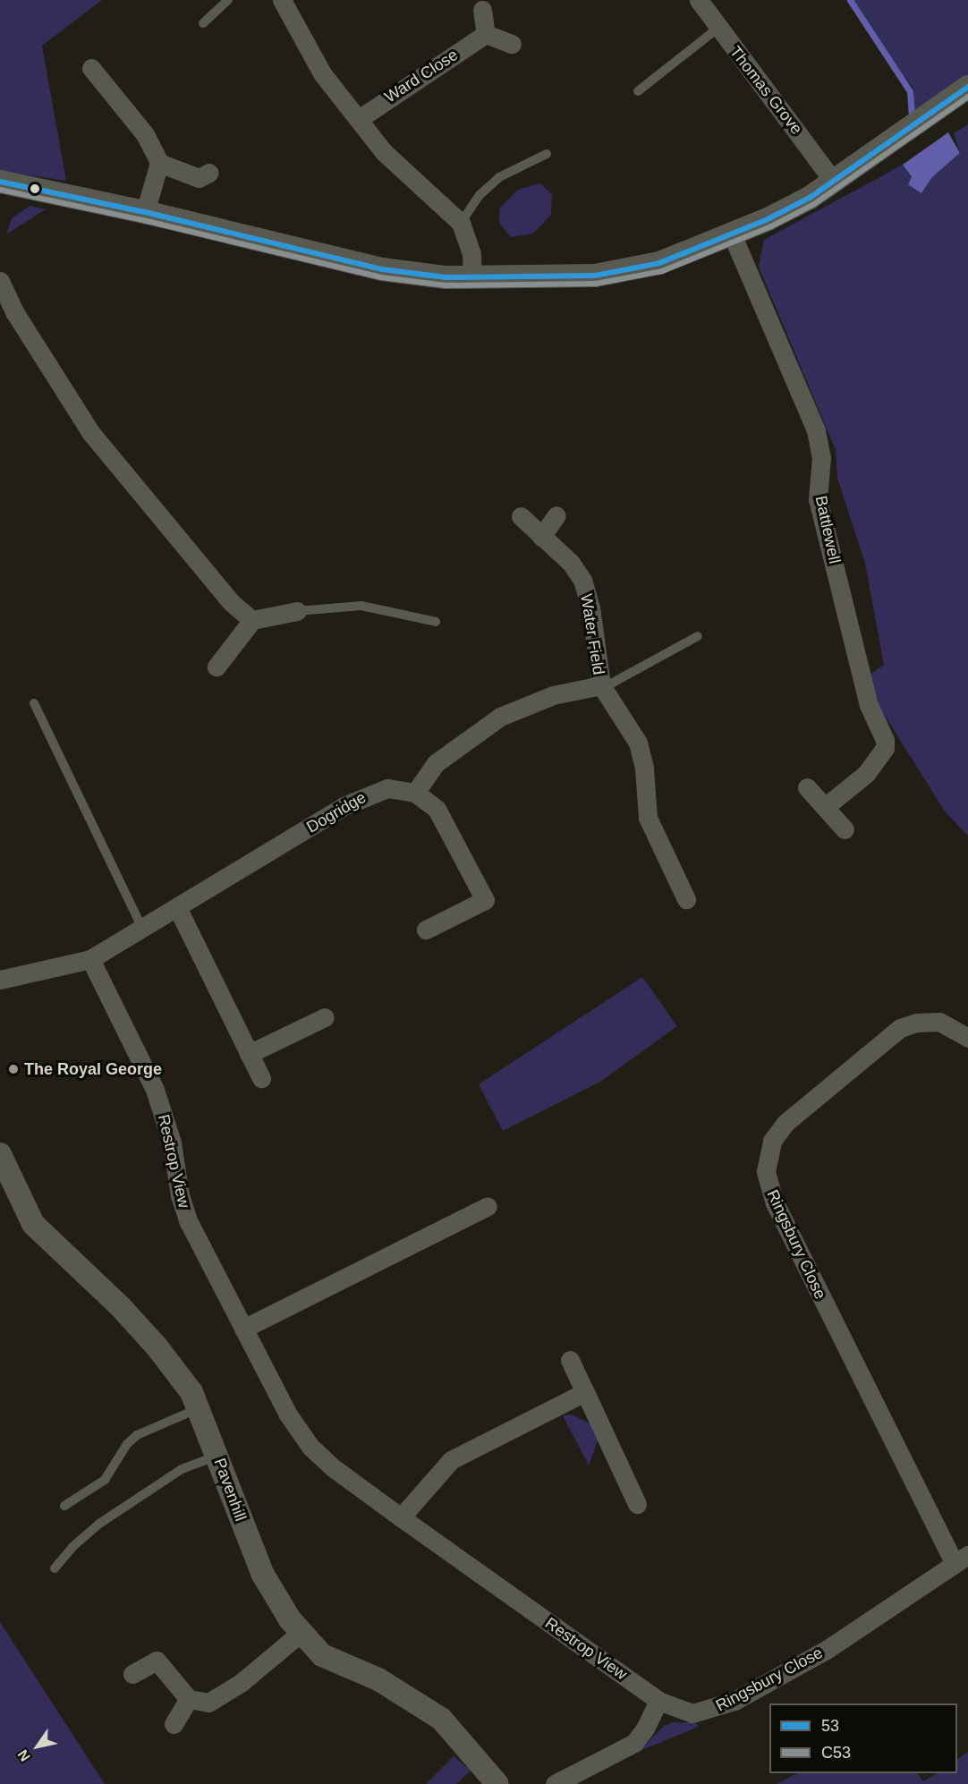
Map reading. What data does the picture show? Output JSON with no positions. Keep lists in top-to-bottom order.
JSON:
{
  "streets": {
    "street": [
      "Ward Close",
      "Thomas Grove",
      "Battlewell",
      "Water Field",
      "Dogridge",
      "Restrop View",
      "Ringsbury Close",
      "Pavenhill"
    ]
  },
  "crossings": [
    ["Dogridge", "Restrop View"],
    ["Restrop View", "Ringsbury Close"]
  ],
  "places": ["The Royal George"],
  "lines": ["transit line 53", "transit line C53"],
  "legend": ["53", "C53"],
  "north": "bottom left"
}
